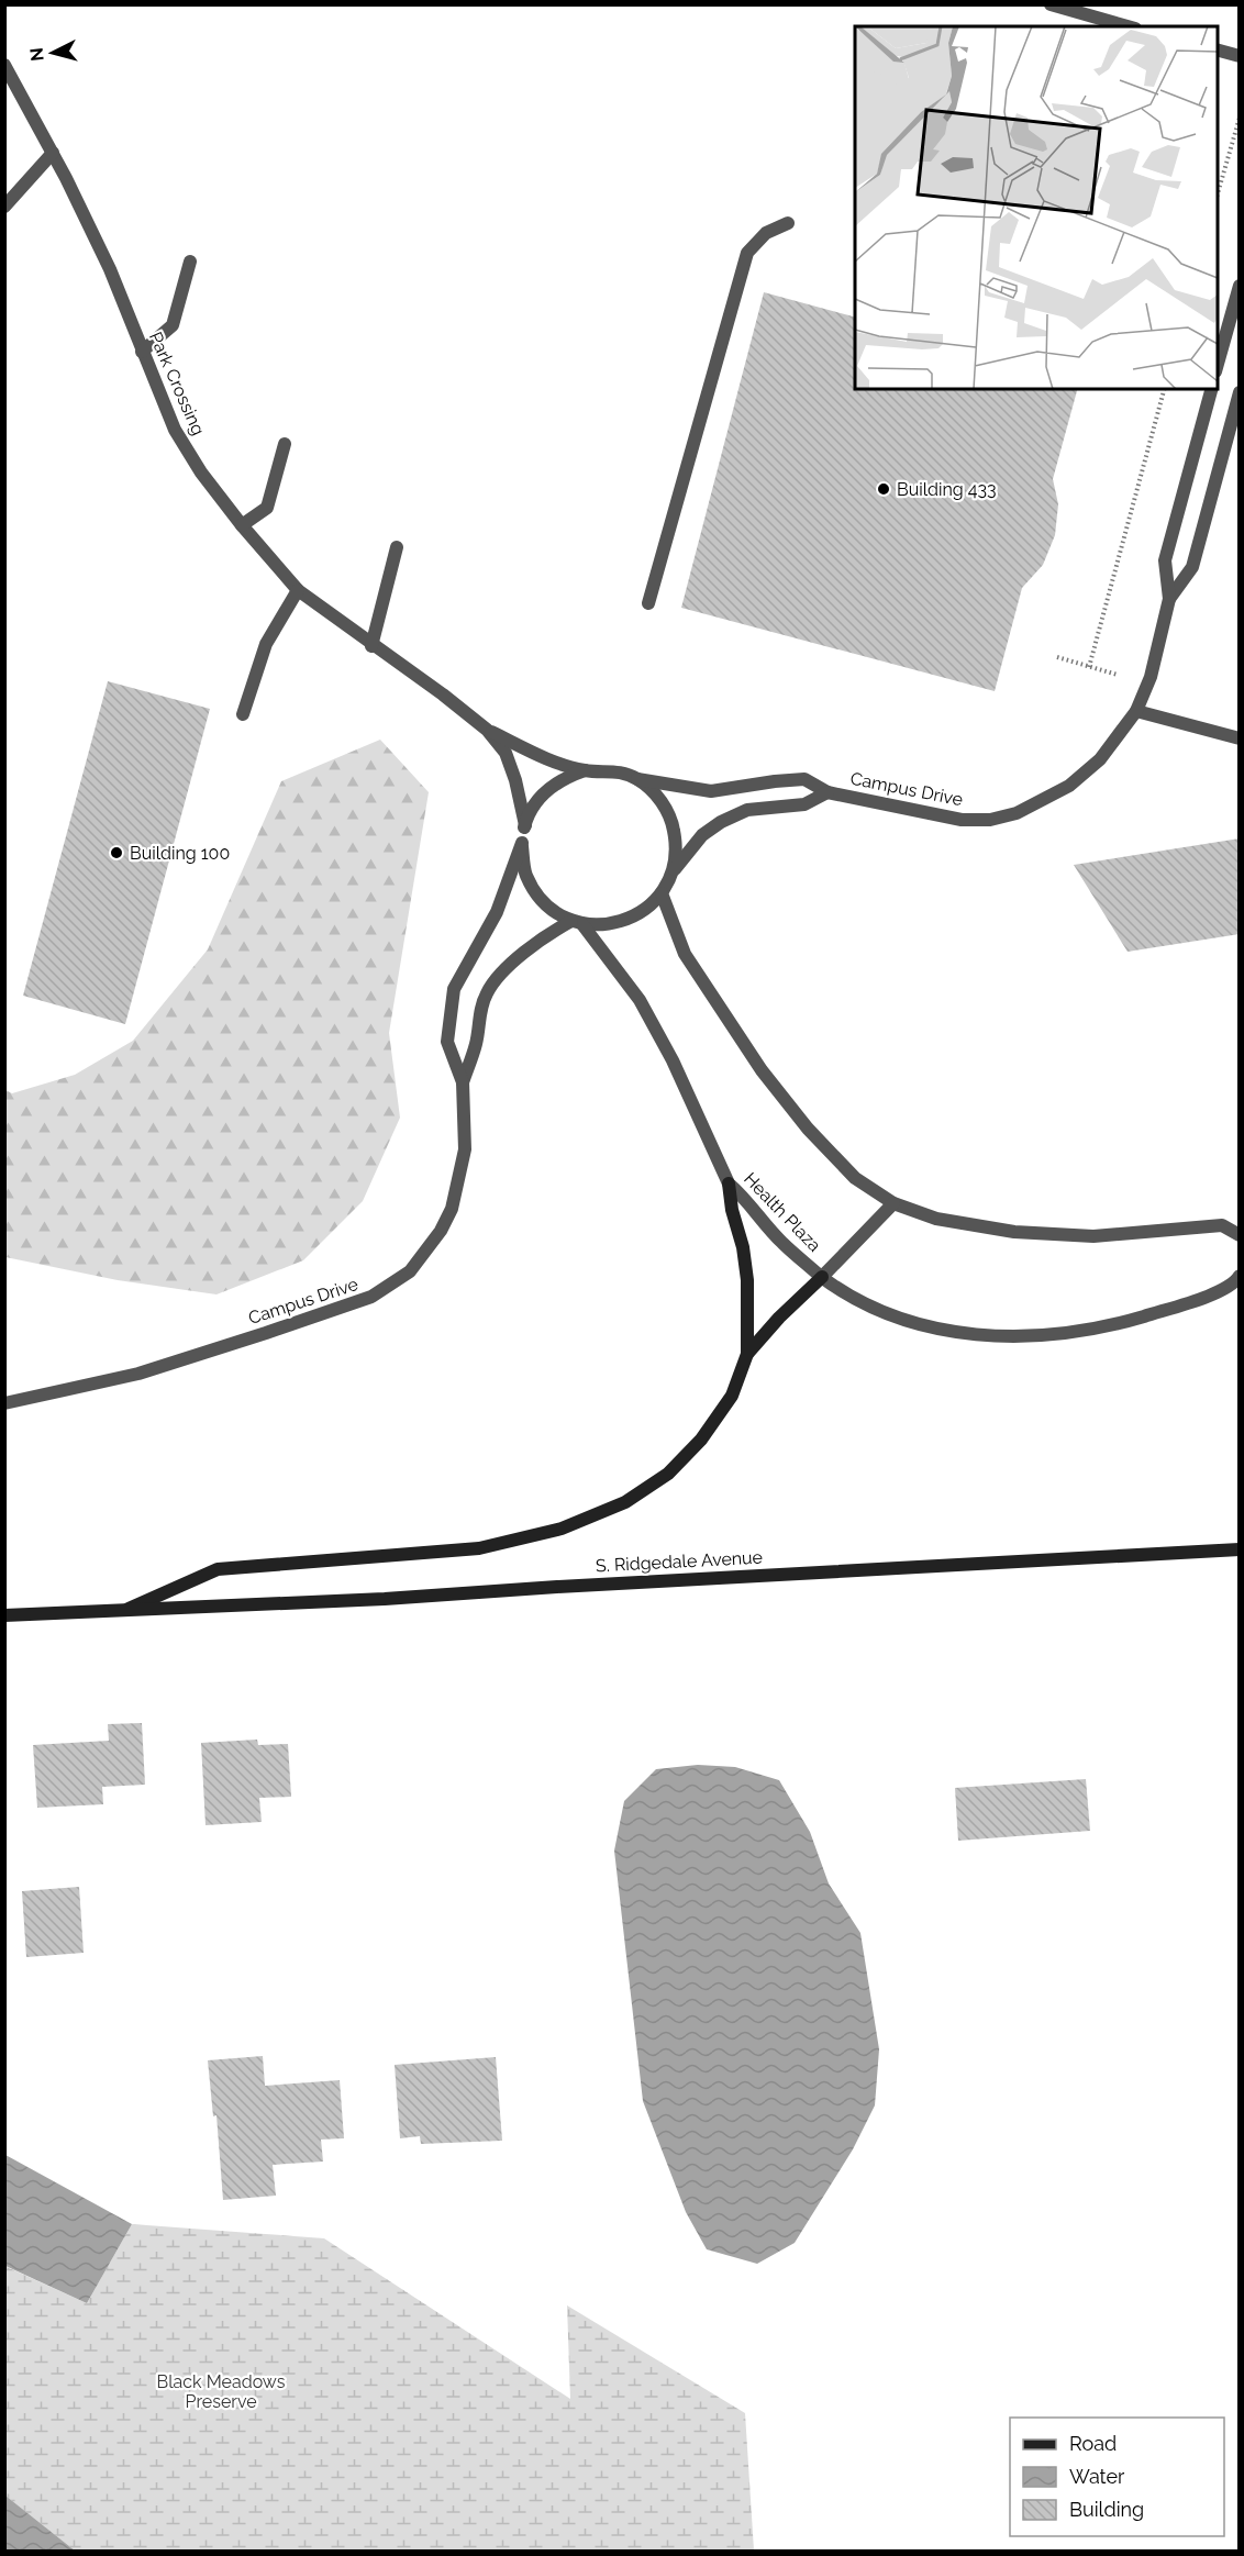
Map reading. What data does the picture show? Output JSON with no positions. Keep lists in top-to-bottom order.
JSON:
{
  "streets": {
    "main road": ["S. Ridgedale Avenue"],
    "lane": ["Park Crossing", "Campus Drive", "Health Plaza"]
  },
  "crossings": [
    ["Park Crossing", "Campus Drive"],
    ["Park Crossing", "Health Plaza"],
    ["Campus Drive", "Health Plaza"]
  ],
  "parks": ["Black Meadows Preserve"],
  "places": ["Building 433", "Building 100"],
  "legend": ["Road", "Water", "Building"],
  "north": "left"
}
